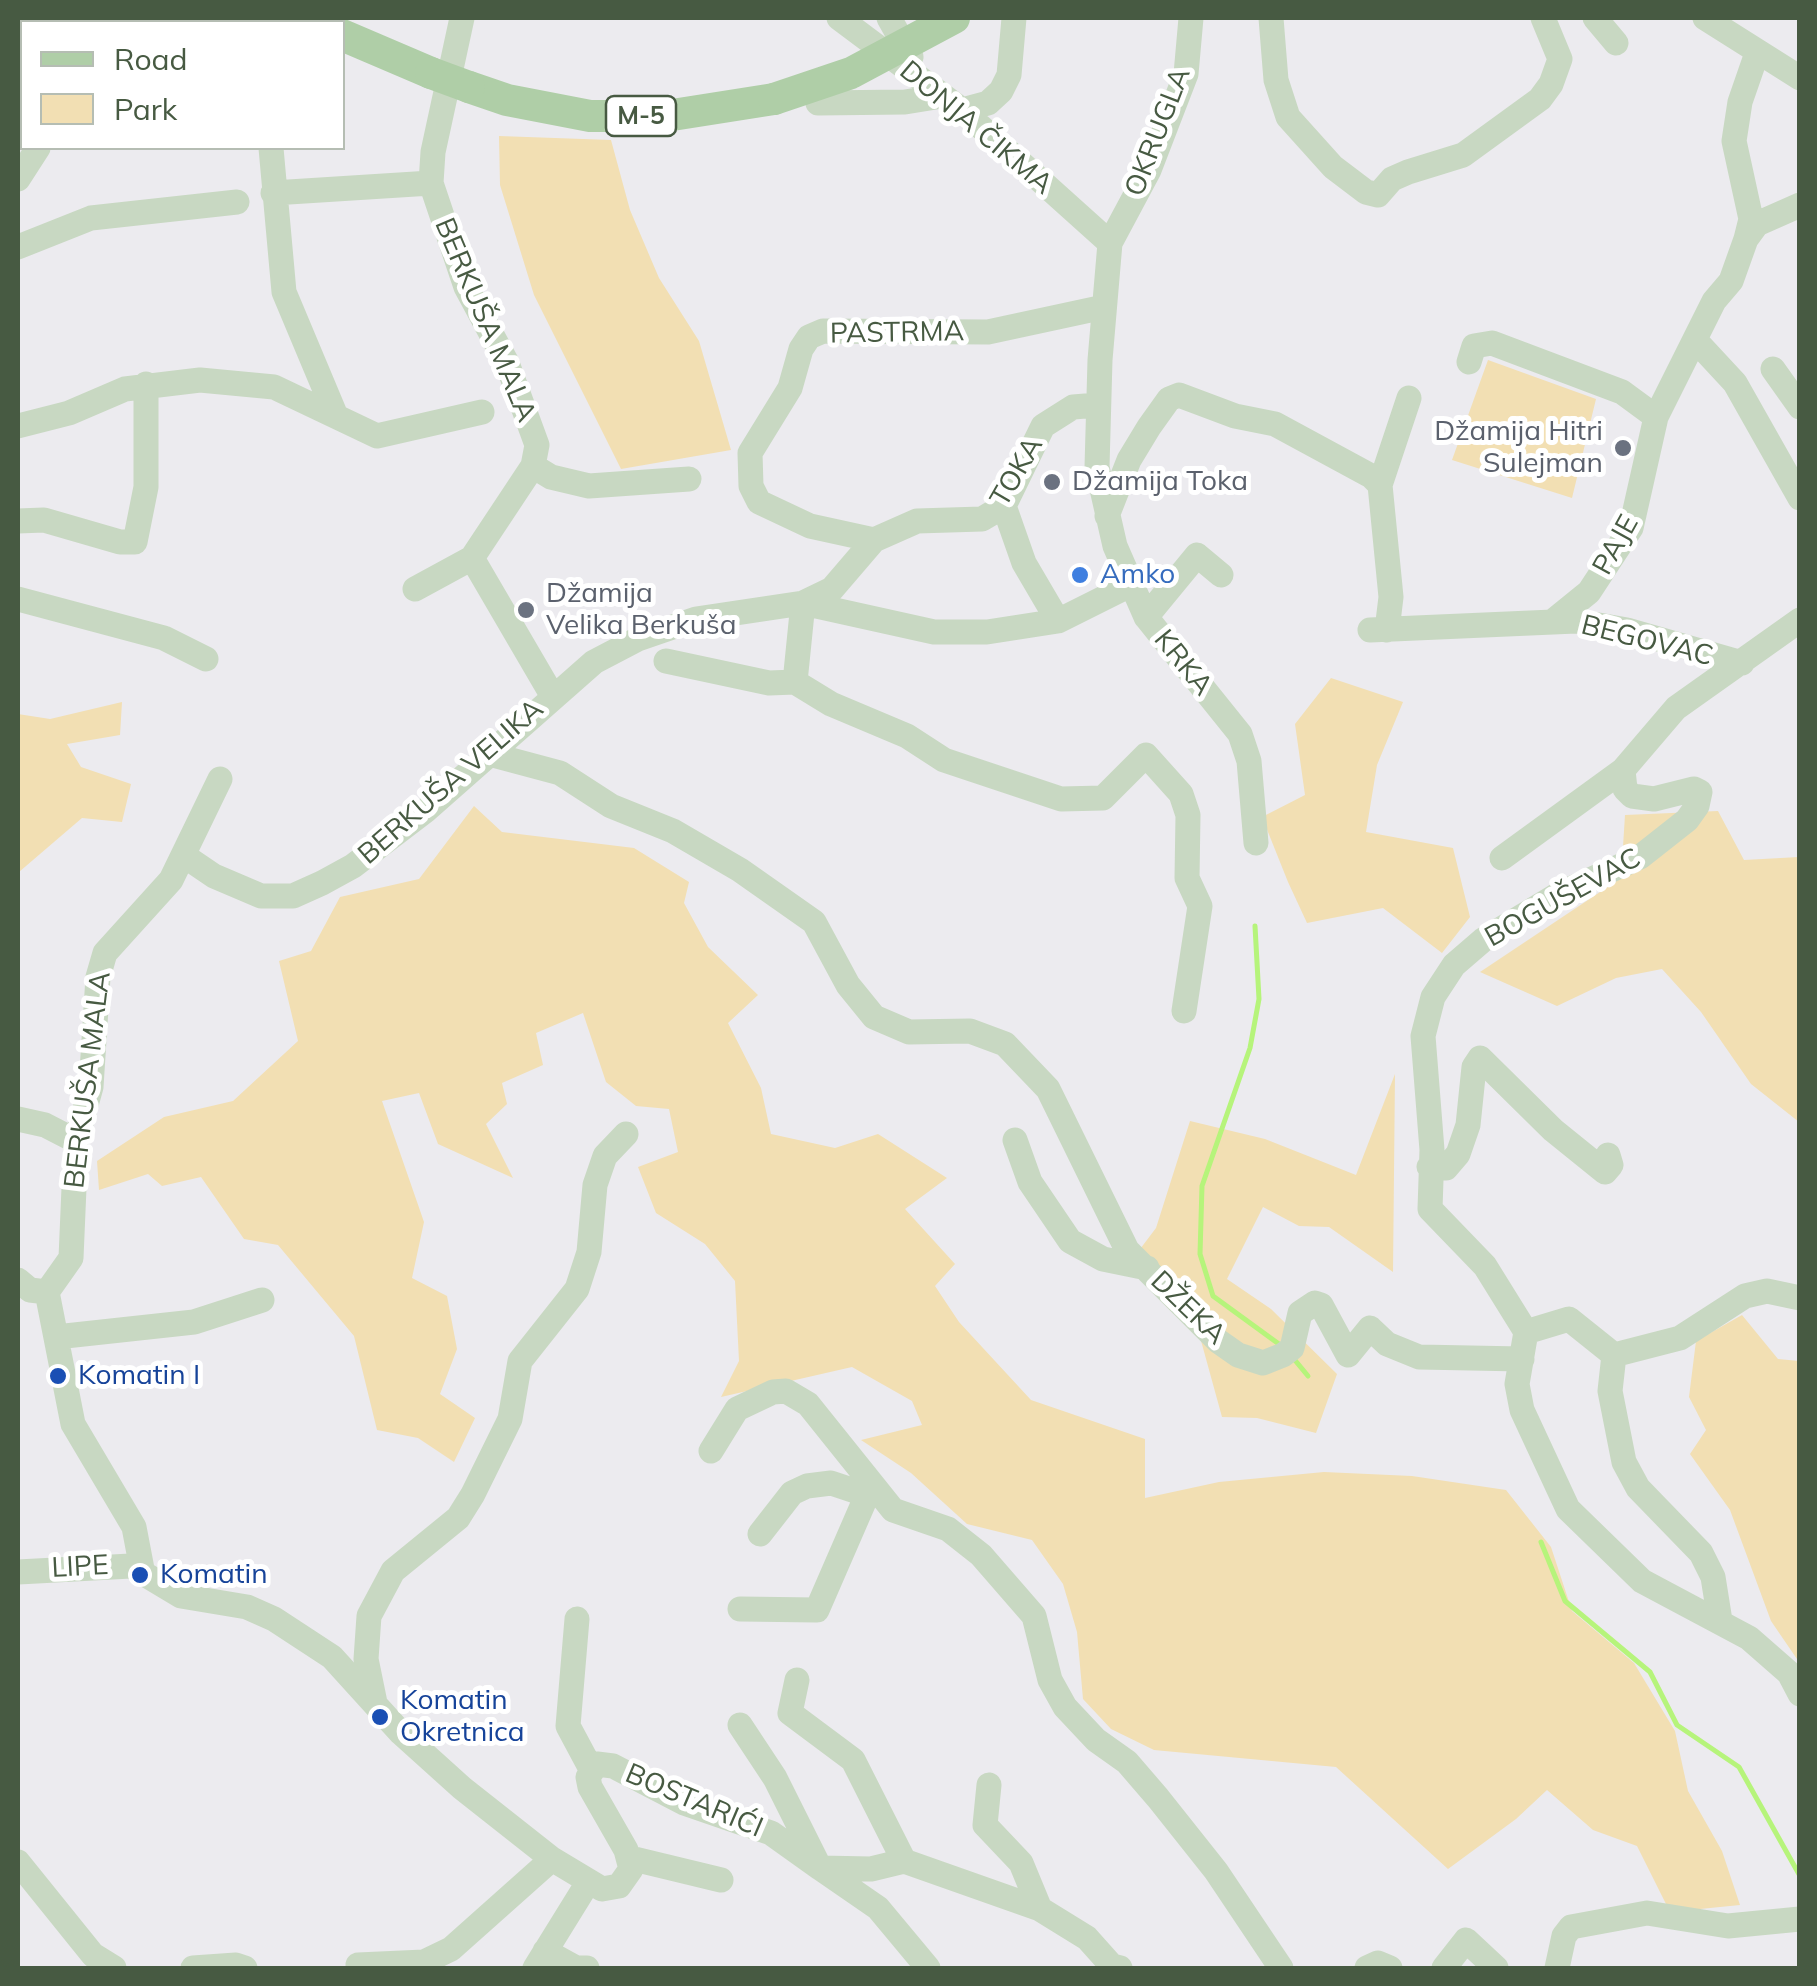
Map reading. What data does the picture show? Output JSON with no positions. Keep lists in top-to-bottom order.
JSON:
{
  "streets": {
    "main road": ["M-5"],
    "street": [
      "DONJA ČIKMA",
      "OKRUGLA",
      "BERKUŠA MALA",
      "PASTRMA",
      "TOKA",
      "PAJE",
      "BEGOVAC",
      "KRKA",
      "BERKUŠA VELIKA",
      "BOGUŠEVAC",
      "DŽEKA",
      "LIPE",
      "BOSTARIĆI"
    ]
  },
  "crossings": [
    ["DONJA ČIKMA", "OKRUGLA"],
    ["DONJA ČIKMA", "KRKA"],
    ["OKRUGLA", "KRKA"],
    ["BERKUŠA MALA", "BERKUŠA VELIKA"],
    ["PASTRMA", "TOKA"],
    ["PASTRMA", "KRKA"],
    ["TOKA", "KRKA"],
    ["TOKA", "BERKUŠA VELIKA"],
    ["PAJE", "BEGOVAC"],
    ["BERKUŠA VELIKA", "DŽEKA"]
  ],
  "places": [
    "Džamija Hitri Sulejman",
    "Džamija Toka",
    "Amko",
    "Džamija Velika Berkuša",
    "Komatin I",
    "Komatin",
    "Komatin Okretnica"
  ],
  "legend": ["Road", "Park"]
}
